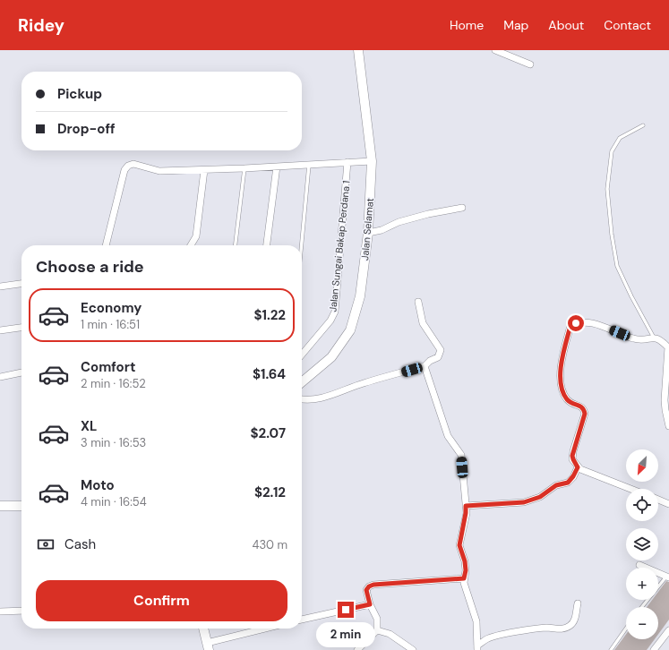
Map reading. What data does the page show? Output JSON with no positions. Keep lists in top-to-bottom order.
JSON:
{
  "streets": {
    "main road": ["Jalan Selamat"],
    "street": ["Jalan Sungai Bakap Perdana 1"]
  },
  "north": "bottom left",
  "page": {
    "header": "Ridey",
    "nav": [
      "Home",
      "Map",
      "About",
      "Contact"
    ],
    "banner": ["Pickup", "Drop-off"],
    "heading": "Choose a ride",
    "list": [
      {
        "name": "Economy",
        "note": "1 min · 16:51",
        "value": "$1.22"
      },
      {
        "name": "Comfort",
        "note": "2 min · 16:52",
        "value": "$1.64"
      },
      {
        "name": "XL",
        "note": "3 min · 16:53",
        "value": "$2.07"
      },
      {
        "name": "Moto",
        "note": "4 min · 16:54",
        "value": "$2.12"
      }
    ],
    "map_buttons": ["+", "−"],
    "pay": ["Cash", "430 m"],
    "buttons": "Confirm",
    "bubble": "2 min"
  }
}
